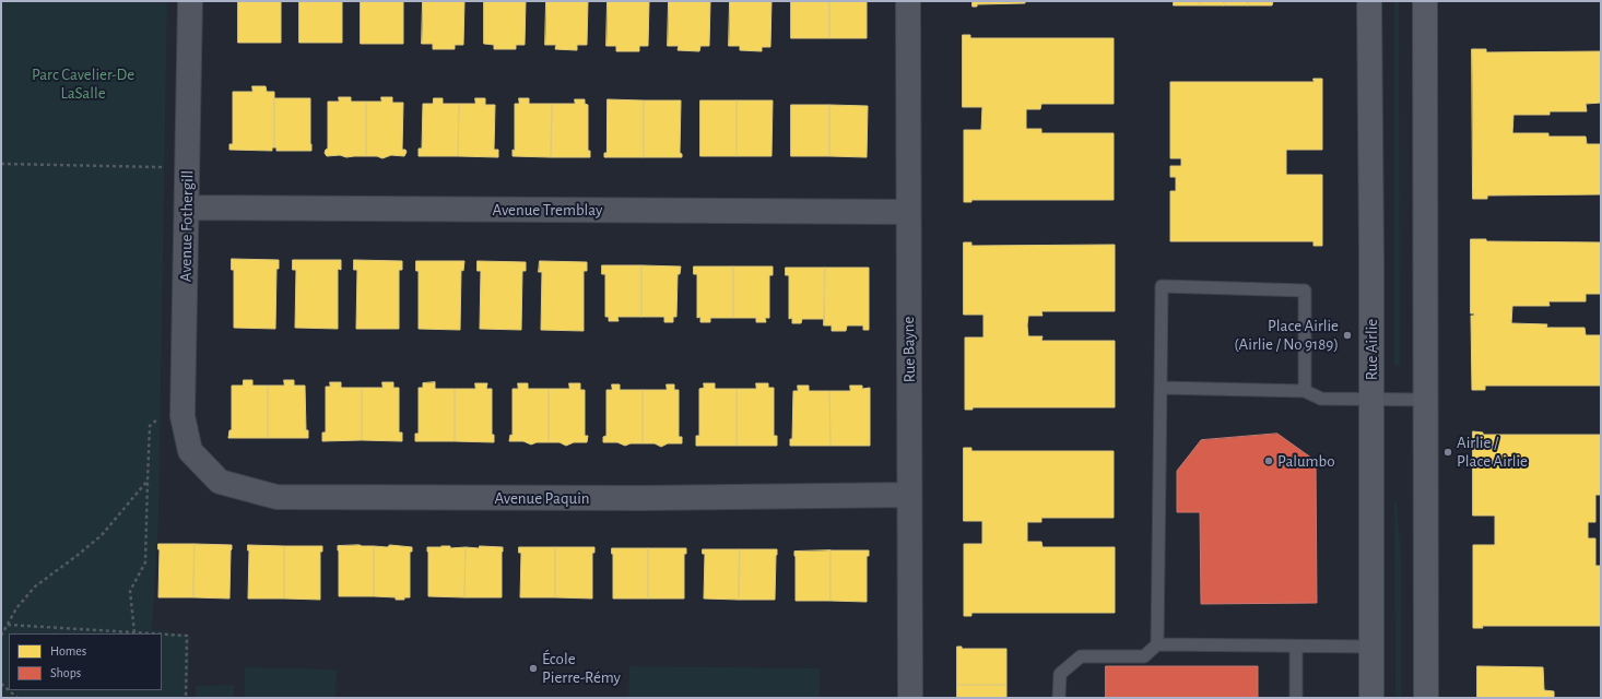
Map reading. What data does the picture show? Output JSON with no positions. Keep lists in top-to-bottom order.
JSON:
{
  "streets": {
    "main road": ["Rue Airlie"],
    "street": [
      "Avenue Tremblay",
      "Avenue Fothergill",
      "Rue Bayne",
      "Avenue Paquin"
    ]
  },
  "crossings": [
    ["Avenue Tremblay", "Avenue Fothergill"],
    ["Avenue Tremblay", "Rue Bayne"],
    ["Avenue Fothergill", "Avenue Paquin"],
    ["Rue Bayne", "Avenue Paquin"]
  ],
  "parks": ["Parc Cavelier-De LaSalle"],
  "places": [
    "Place Airlie (Airlie / No 9189)",
    "Airlie / Place Airlie",
    "Palumbo",
    "École Pierre-Rémy"
  ],
  "legend": ["Homes", "Shops"]
}
